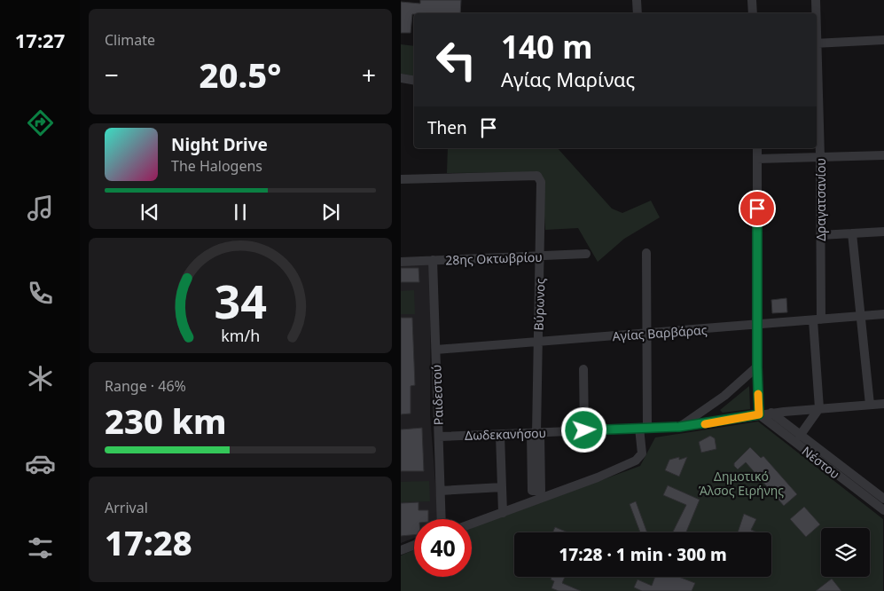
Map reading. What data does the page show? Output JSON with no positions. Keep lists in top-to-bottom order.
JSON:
{
  "streets": {
    "street": [
      "Δραγατσανίου",
      "28ης Οκτωβρίου",
      "Βύρωνος",
      "Αγίας Βαρβάρας",
      "Ραιδεστού",
      "Δωδεκανήσου",
      "Νέστου"
    ]
  },
  "crossings": [
    ["Δραγατσανίου", "Αγίας Βαρβάρας"],
    ["Δραγατσανίου", "Δωδεκανήσου"],
    ["28ης Οκτωβρίου", "Βύρωνος"],
    ["28ης Οκτωβρίου", "Ραιδεστού"],
    ["Βύρωνος", "Αγίας Βαρβάρας"],
    ["Βύρωνος", "Δωδεκανήσου"],
    ["Αγίας Βαρβάρας", "Ραιδεστού"],
    ["Ραιδεστού", "Δωδεκανήσου"],
    ["Δωδεκανήσου", "Νέστου"]
  ],
  "parks": ["Δημοτικό Άλσος Ειρήνης"],
  "page": {
    "tabs": "17:27",
    "tile": [
      "Climate",
      ["Range · 46%", "230 km"],
      ["Arrival", "17:28"]
    ],
    "turn": ["140 m", "Αγίας Μαρίνας"],
    "heat": ["−", "20.5°", "+"],
    "then": "Then",
    "song": ["Night Drive", "The Halogens"],
    "limit": "40",
    "trip": "17:28 · 1 min · 300 m",
    "gauge": ["34", "km/h"]
  }
}
